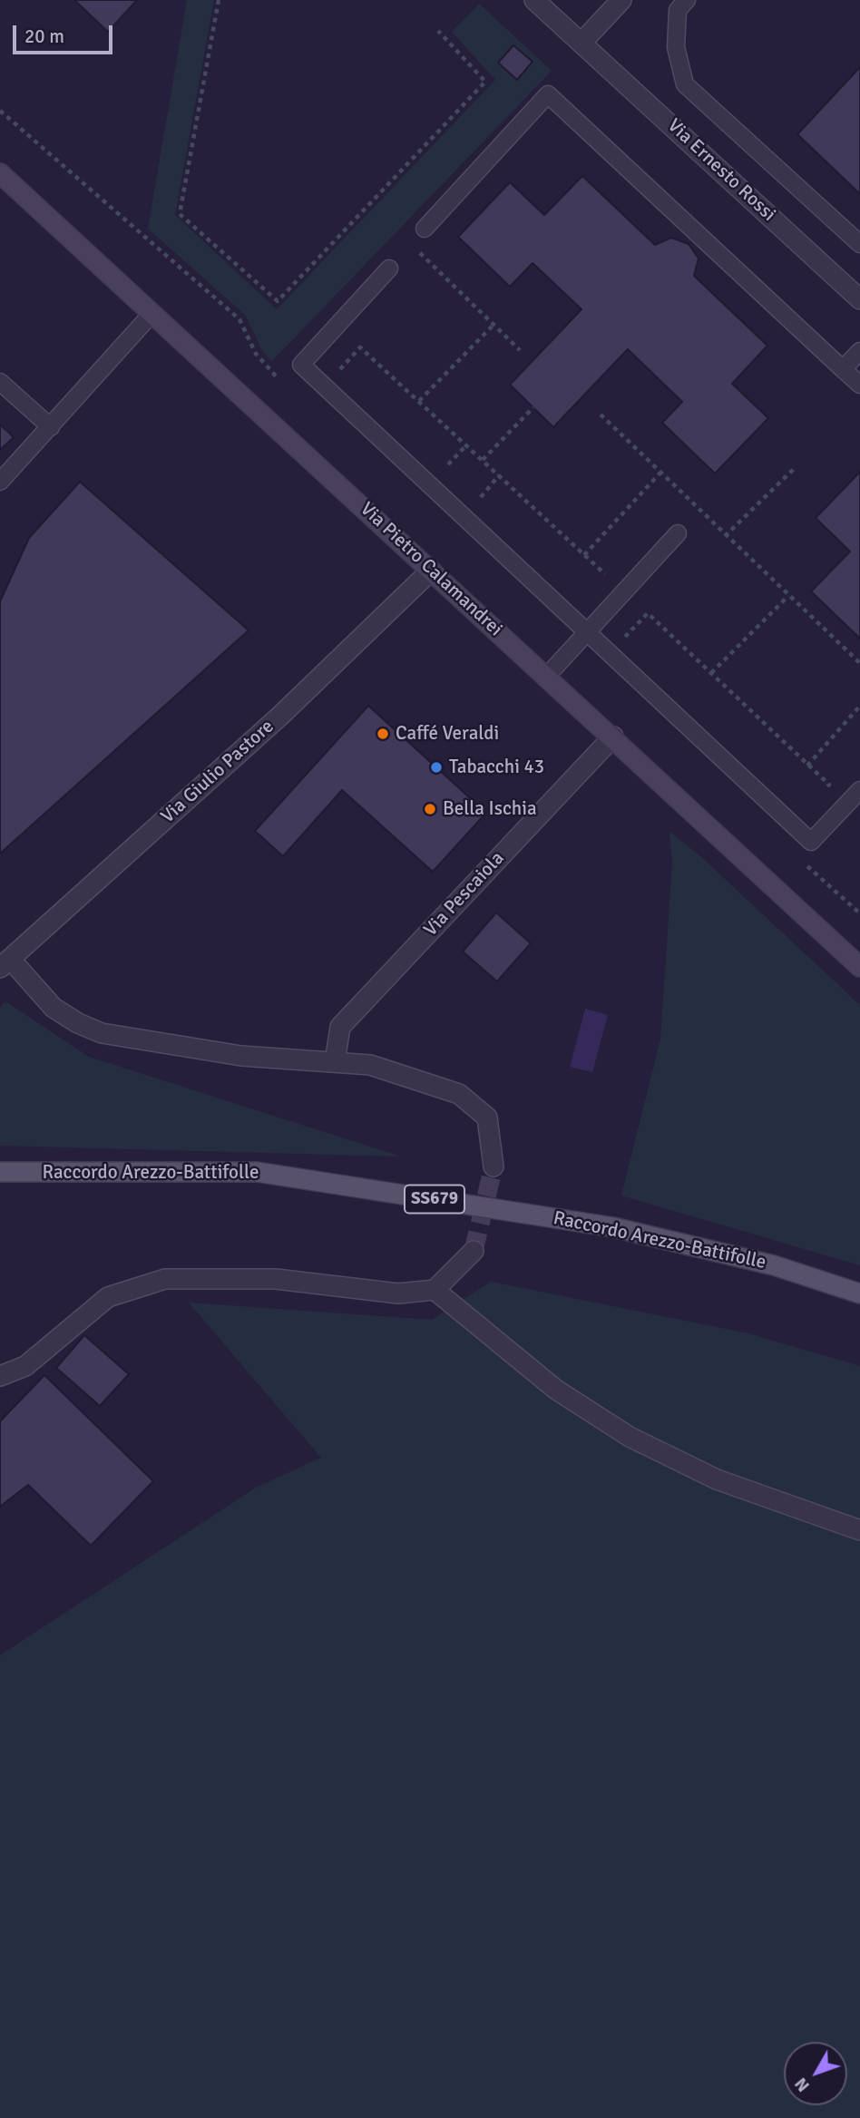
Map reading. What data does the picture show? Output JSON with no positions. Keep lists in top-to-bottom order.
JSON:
{
  "streets": {
    "main road": ["Via Pietro Calamandrei", "Raccordo Arezzo-Battifolle", "SS679"],
    "street": ["Via Ernesto Rossi", "Via Giulio Pastore", "Via Pescaiola"]
  },
  "crossings": [
    ["Via Pietro Calamandrei", "Via Giulio Pastore"],
    ["Via Pietro Calamandrei", "Via Pescaiola"]
  ],
  "places": ["Caffé Veraldi", "Tabacchi 43", "Bella Ischia"],
  "scale_bar": "20 m",
  "north": "bottom left"
}
